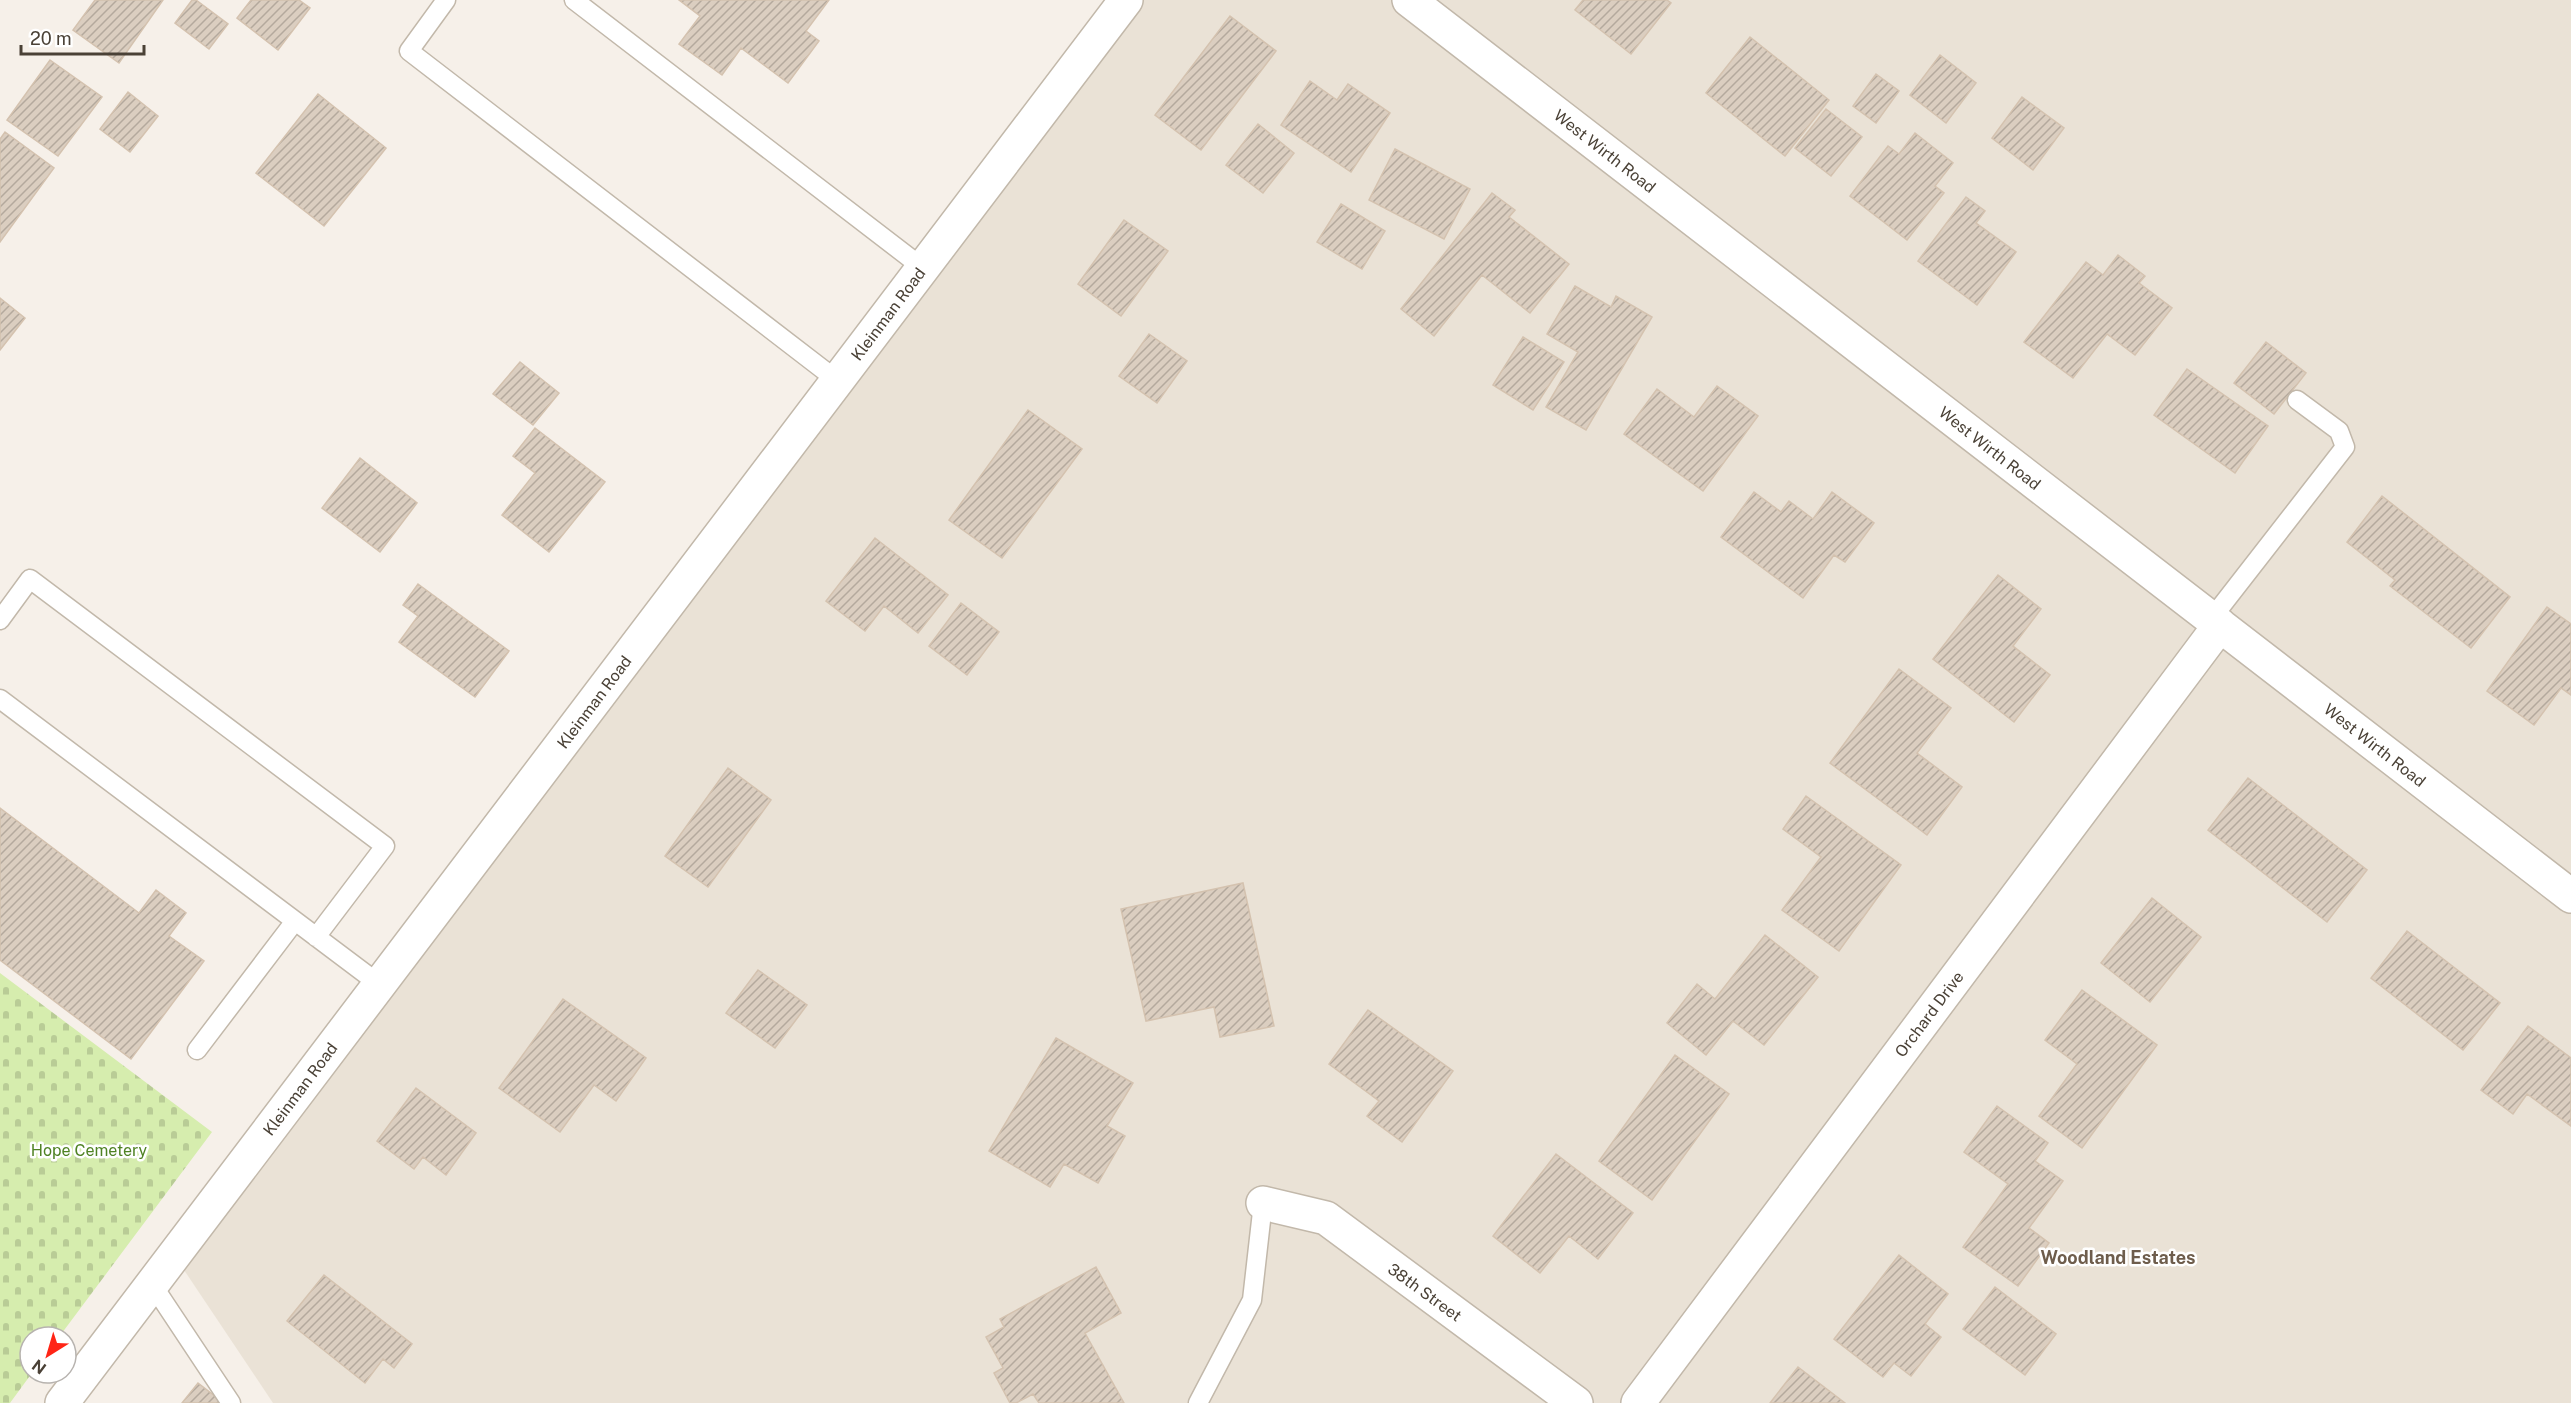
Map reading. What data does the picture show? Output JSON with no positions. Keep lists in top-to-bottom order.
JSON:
{
  "streets": {
    "street": [
      "West Wirth Road",
      "Kleinman Road",
      "Orchard Drive",
      "38th Street"
    ]
  },
  "crossings": [
    ["West Wirth Road", "Orchard Drive"]
  ],
  "districts": ["Woodland Estates"],
  "parks": ["Hope Cemetery"],
  "scale_bar": "20 m",
  "north": "bottom left"
}
